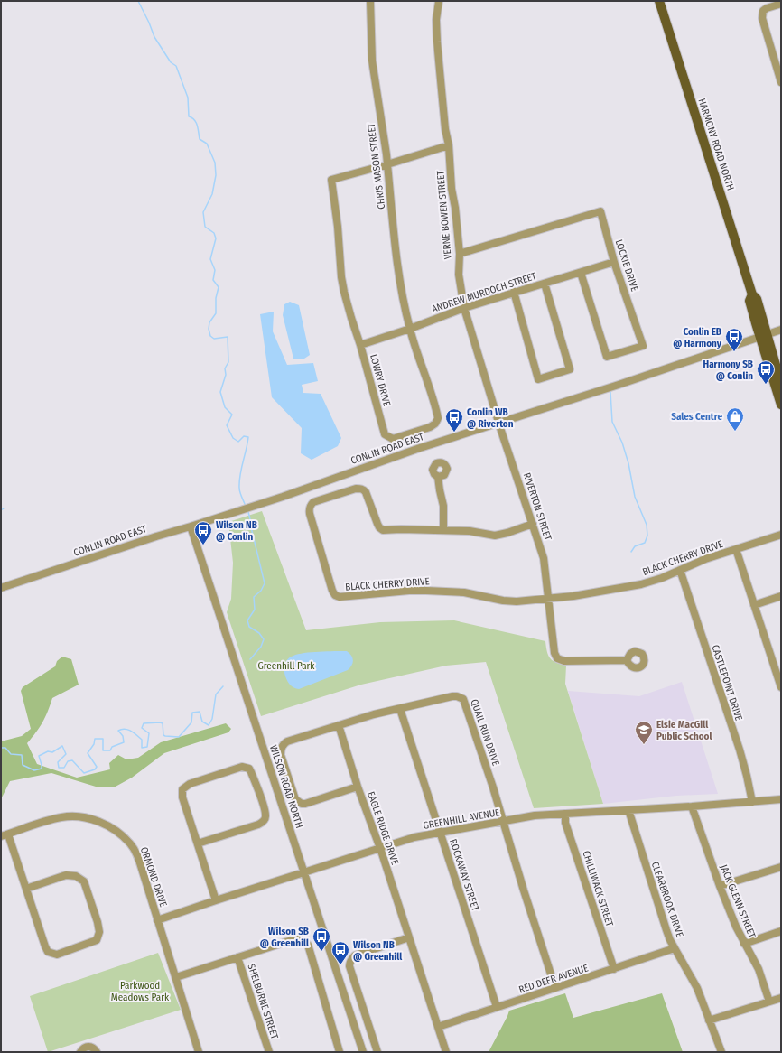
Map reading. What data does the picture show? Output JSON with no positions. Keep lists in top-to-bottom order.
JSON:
{
  "streets": {
    "main road": ["HARMONY ROAD NORTH"],
    "street": [
      "CHRIS MASON STREET",
      "VERNE BOWEN STREET",
      "LOCKIE DRIVE",
      "ANDREW MURDOCH STREET",
      "LOWRY DRIVE",
      "CONLIN ROAD EAST",
      "RIVERTON STREET",
      "BLACK CHERRY DRIVE",
      "CASTLEPOINT DRIVE",
      "QUAIL RUN DRIVE",
      "WILSON ROAD NORTH",
      "GREENHILL AVENUE",
      "EAGLE RIDGE DRIVE",
      "ROCKAWAY STREET",
      "ORMOND DRIVE",
      "CHILLIWACK STREET",
      "CLEARBROOK DRIVE",
      "JACK GLENN STREET",
      "RED DEER AVENUE",
      "SHELBURNE STREET"
    ]
  },
  "crossings": [
    ["HARMONY ROAD NORTH", "CONLIN ROAD EAST"],
    ["CHRIS MASON STREET", "ANDREW MURDOCH STREET"],
    ["CHRIS MASON STREET", "LOWRY DRIVE"],
    ["VERNE BOWEN STREET", "LOCKIE DRIVE"],
    ["VERNE BOWEN STREET", "ANDREW MURDOCH STREET"],
    ["VERNE BOWEN STREET", "CONLIN ROAD EAST"],
    ["VERNE BOWEN STREET", "RIVERTON STREET"],
    ["LOCKIE DRIVE", "ANDREW MURDOCH STREET"],
    ["ANDREW MURDOCH STREET", "LOWRY DRIVE"],
    ["CONLIN ROAD EAST", "RIVERTON STREET"],
    ["CONLIN ROAD EAST", "WILSON ROAD NORTH"],
    ["RIVERTON STREET", "BLACK CHERRY DRIVE"],
    ["BLACK CHERRY DRIVE", "CASTLEPOINT DRIVE"],
    ["CASTLEPOINT DRIVE", "GREENHILL AVENUE"],
    ["QUAIL RUN DRIVE", "GREENHILL AVENUE"],
    ["QUAIL RUN DRIVE", "EAGLE RIDGE DRIVE"],
    ["QUAIL RUN DRIVE", "ROCKAWAY STREET"],
    ["QUAIL RUN DRIVE", "RED DEER AVENUE"],
    ["WILSON ROAD NORTH", "GREENHILL AVENUE"],
    ["GREENHILL AVENUE", "EAGLE RIDGE DRIVE"],
    ["GREENHILL AVENUE", "ROCKAWAY STREET"],
    ["GREENHILL AVENUE", "ORMOND DRIVE"],
    ["GREENHILL AVENUE", "CHILLIWACK STREET"],
    ["GREENHILL AVENUE", "CLEARBROOK DRIVE"],
    ["GREENHILL AVENUE", "JACK GLENN STREET"],
    ["EAGLE RIDGE DRIVE", "RED DEER AVENUE"],
    ["ROCKAWAY STREET", "RED DEER AVENUE"],
    ["CHILLIWACK STREET", "RED DEER AVENUE"],
    ["CLEARBROOK DRIVE", "RED DEER AVENUE"]
  ],
  "parks": ["Greenhill Park", "Parkwood Meadows Park"],
  "places": {
    "bus stop": [
      "Conlin EB @ Harmony",
      "Harmony SB @ Conlin",
      "Conlin WB @ Riverton",
      "Wilson NB @ Conlin",
      "Wilson SB @ Greenhill",
      "Wilson NB @ Greenhill"
    ],
    "shop": ["Sales Centre"],
    "school or university": ["Elsie MacGill Public School"]
  }
}
